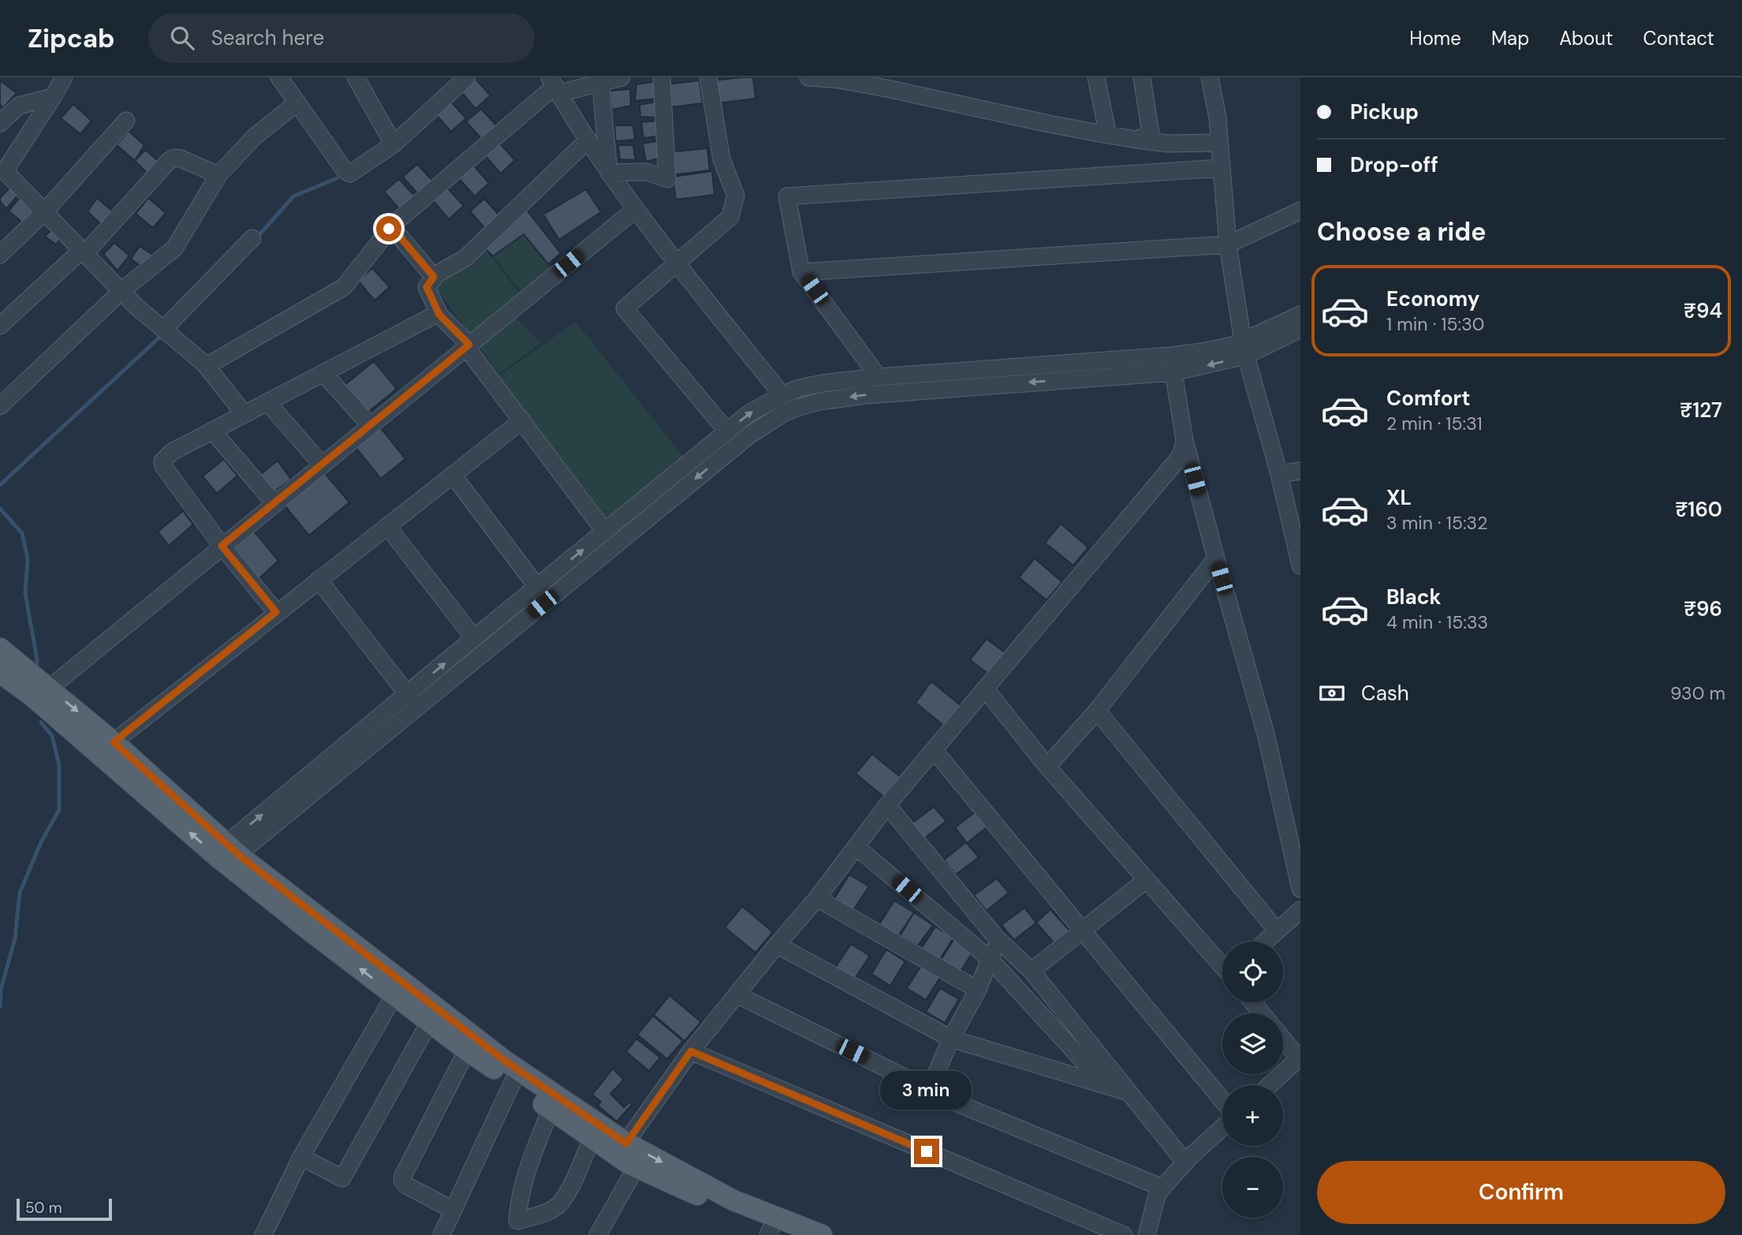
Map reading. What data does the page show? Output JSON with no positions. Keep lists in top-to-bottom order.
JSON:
{
  "scale_bar": "50 m",
  "page": {
    "header": "Zipcab",
    "search": "Search here",
    "nav": [
      "Home",
      "Map",
      "About",
      "Contact"
    ],
    "banner": ["Pickup", "Drop-off"],
    "heading": "Choose a ride",
    "list": [
      {
        "name": "Economy",
        "note": "1 min · 15:30",
        "value": "₹94"
      },
      {
        "name": "Comfort",
        "note": "2 min · 15:31",
        "value": "₹127"
      },
      {
        "name": "XL",
        "note": "3 min · 15:32",
        "value": "₹160"
      },
      {
        "name": "Black",
        "note": "4 min · 15:33",
        "value": "₹96"
      }
    ],
    "pay": ["Cash", "930 m"],
    "map_buttons": ["+", "−"],
    "bubble": "3 min",
    "buttons": "Confirm",
    "scale": "50 m"
  }
}
